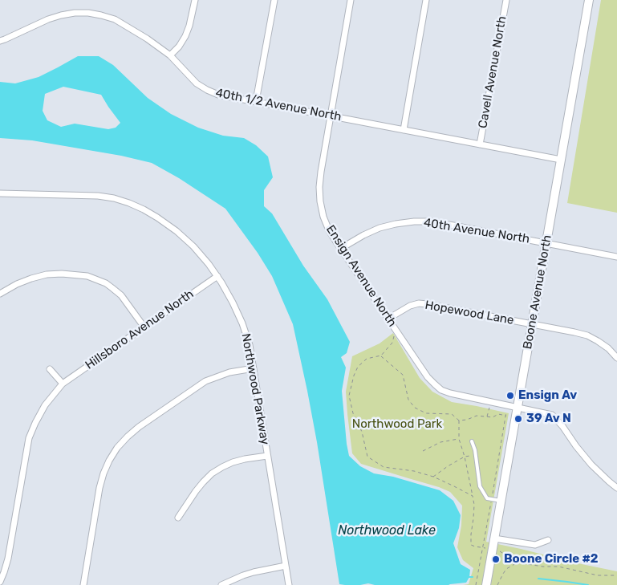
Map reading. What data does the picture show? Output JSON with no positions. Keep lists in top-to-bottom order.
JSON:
{
  "streets": {
    "street": [
      "Cavell Avenue North",
      "40th 1/2 Avenue North",
      "40th Avenue North",
      "Ensign Avenue North",
      "Boone Avenue North",
      "Hopewood Lane",
      "Hillsboro Avenue North",
      "Northwood Parkway"
    ]
  },
  "crossings": [
    ["Cavell Avenue North", "40th 1/2 Avenue North"],
    ["40th 1/2 Avenue North", "Ensign Avenue North"],
    ["40th 1/2 Avenue North", "Boone Avenue North"],
    ["40th Avenue North", "Ensign Avenue North"],
    ["40th Avenue North", "Boone Avenue North"],
    ["Ensign Avenue North", "Boone Avenue North"],
    ["Ensign Avenue North", "Hopewood Lane"],
    ["Boone Avenue North", "Hopewood Lane"],
    ["Hillsboro Avenue North", "Northwood Parkway"]
  ],
  "water": ["Northwood Lake"],
  "parks": ["Northwood Park"],
  "places": ["Ensign Av", "39 Av N", "Boone Circle #2"]
}
